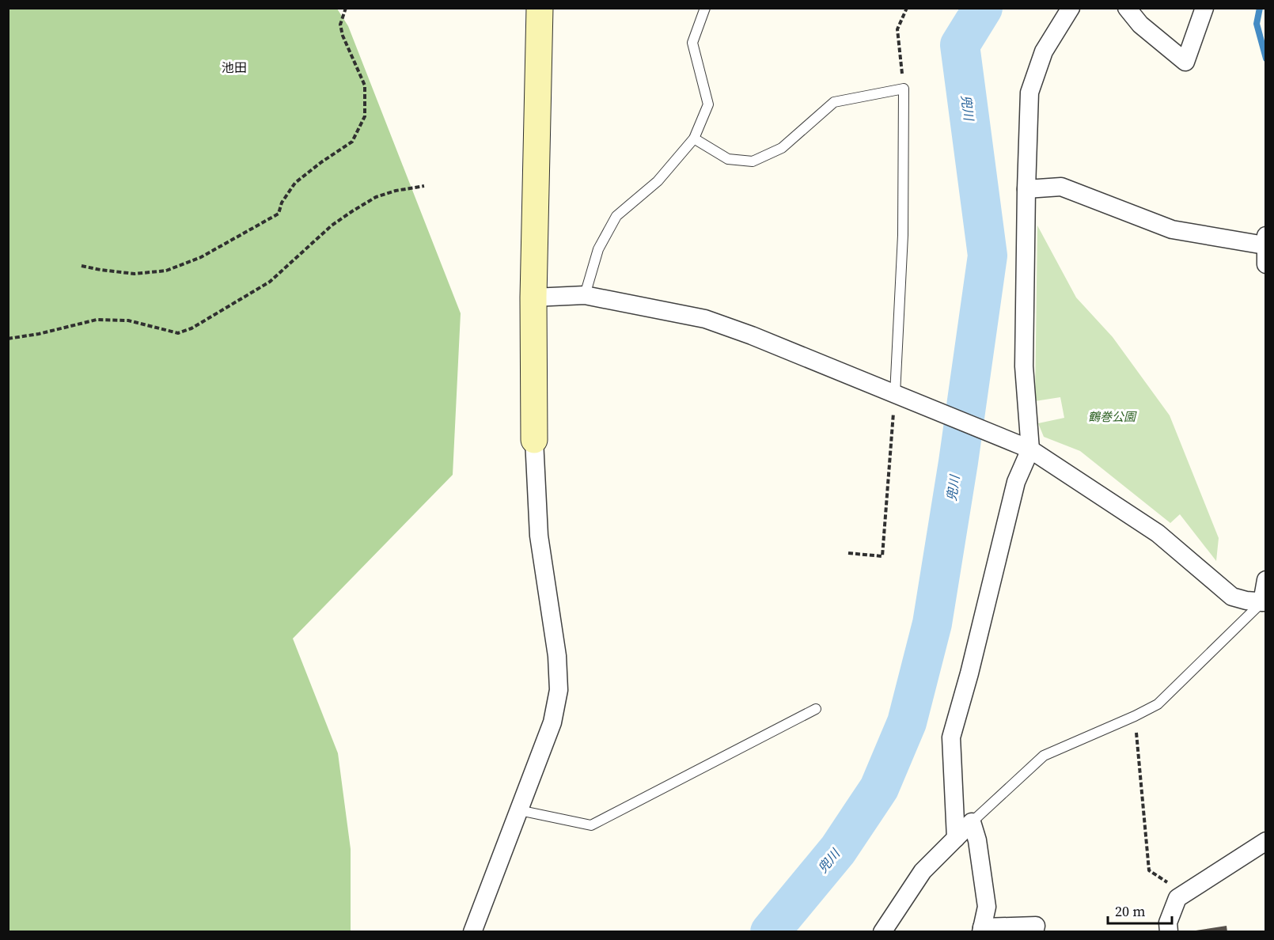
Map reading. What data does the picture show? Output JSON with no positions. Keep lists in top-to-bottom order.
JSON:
{
  "districts": ["池田"],
  "water": ["兜川"],
  "parks": ["鶴巻公園"],
  "scale_bar": "20 m"
}
